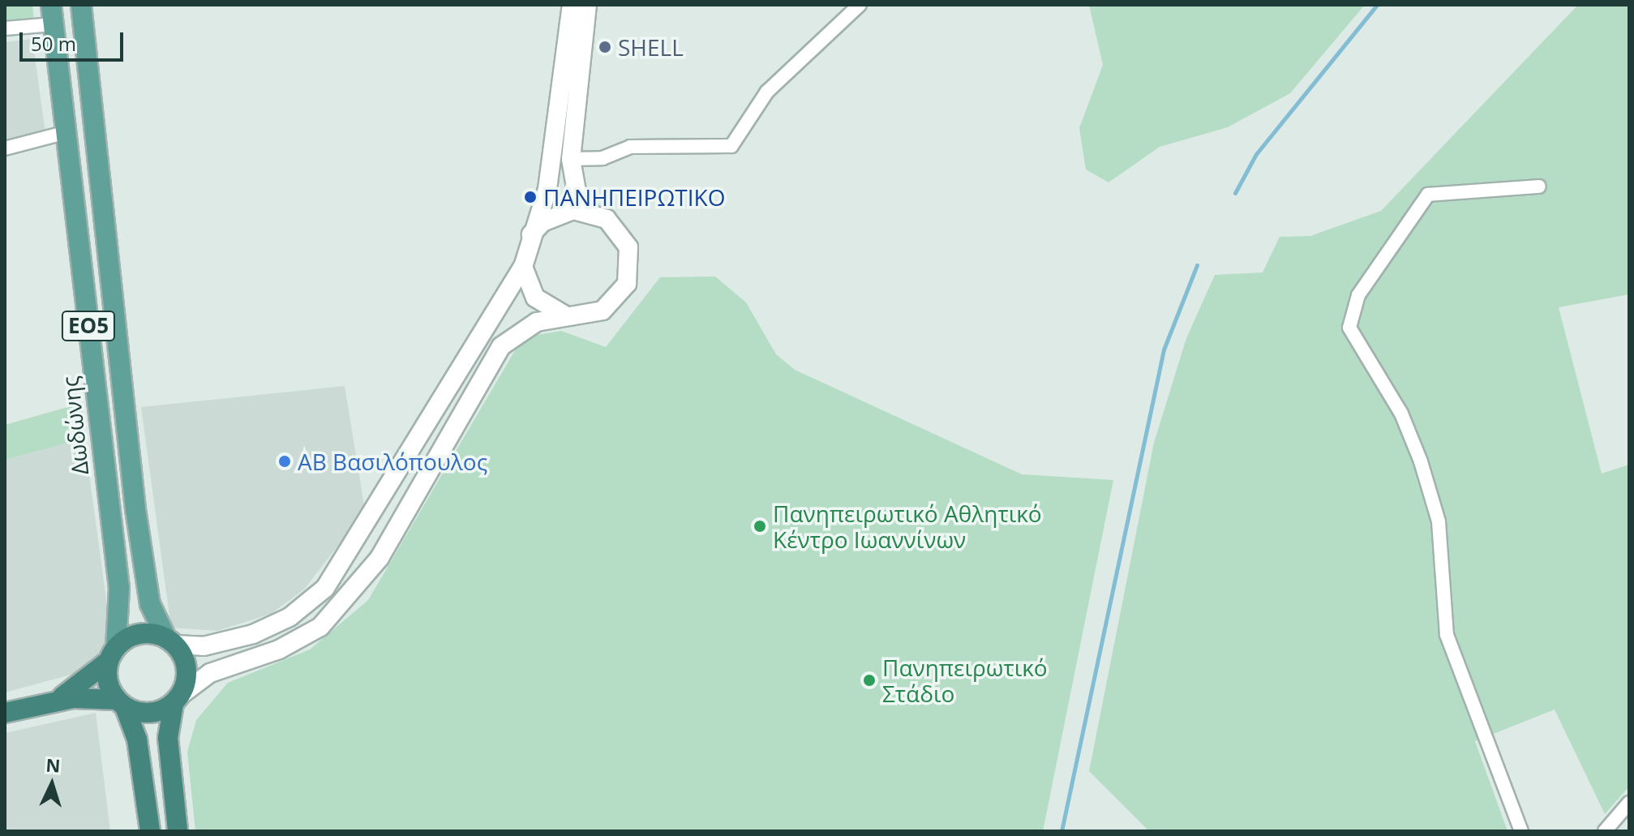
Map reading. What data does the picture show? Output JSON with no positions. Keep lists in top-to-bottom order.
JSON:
{
  "streets": {
    "highway": ["ΕΟ5"],
    "main road": ["Δωδώνης"]
  },
  "crossings": [
    ["ΕΟ5", "Δωδώνης"]
  ],
  "places": [
    "SHELL",
    "ΠΑΝΗΠΕΙΡΩΤΙΚΟ",
    "ΑΒ Βασιλόπουλος",
    "Πανηπειρωτικό Αθλητικό Κέντρο Ιωαννίνων",
    "Πανηπειρωτικό Στάδιο"
  ],
  "scale_bar": "50 m",
  "north": "top"
}
